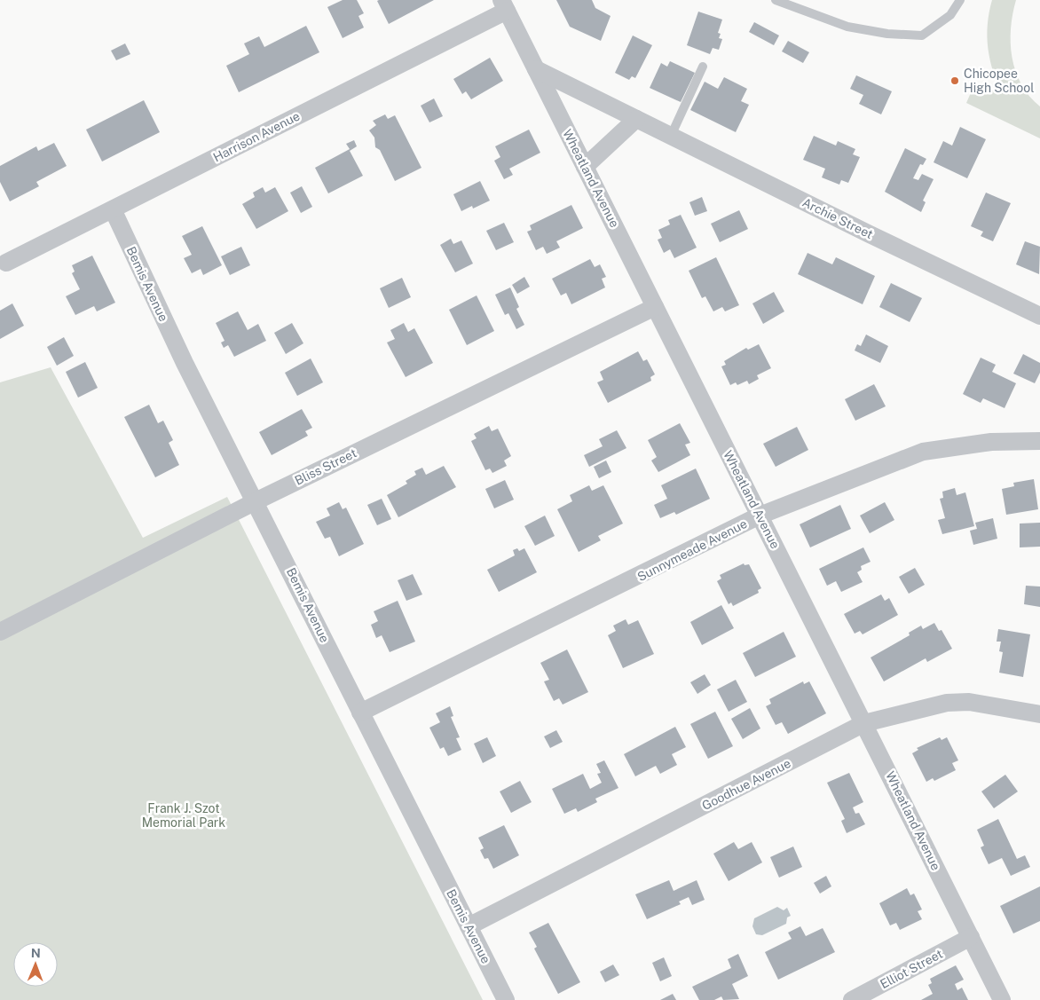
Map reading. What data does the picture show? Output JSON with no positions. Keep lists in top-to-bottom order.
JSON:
{
  "streets": {
    "street": [
      "Harrison Avenue",
      "Wheatland Avenue",
      "Archie Street",
      "Bemis Avenue",
      "Bliss Street",
      "Sunnymeade Avenue",
      "Goodhue Avenue",
      "Elliot Street"
    ]
  },
  "crossings": [
    ["Harrison Avenue", "Wheatland Avenue"],
    ["Harrison Avenue", "Bemis Avenue"],
    ["Wheatland Avenue", "Archie Street"],
    ["Wheatland Avenue", "Bliss Street"],
    ["Wheatland Avenue", "Sunnymeade Avenue"],
    ["Wheatland Avenue", "Goodhue Avenue"],
    ["Wheatland Avenue", "Elliot Street"],
    ["Bemis Avenue", "Bliss Street"],
    ["Bemis Avenue", "Sunnymeade Avenue"],
    ["Bemis Avenue", "Goodhue Avenue"]
  ],
  "parks": ["Frank J. Szot Memorial Park"],
  "places": ["Chicopee High School"],
  "north": "top"
}
